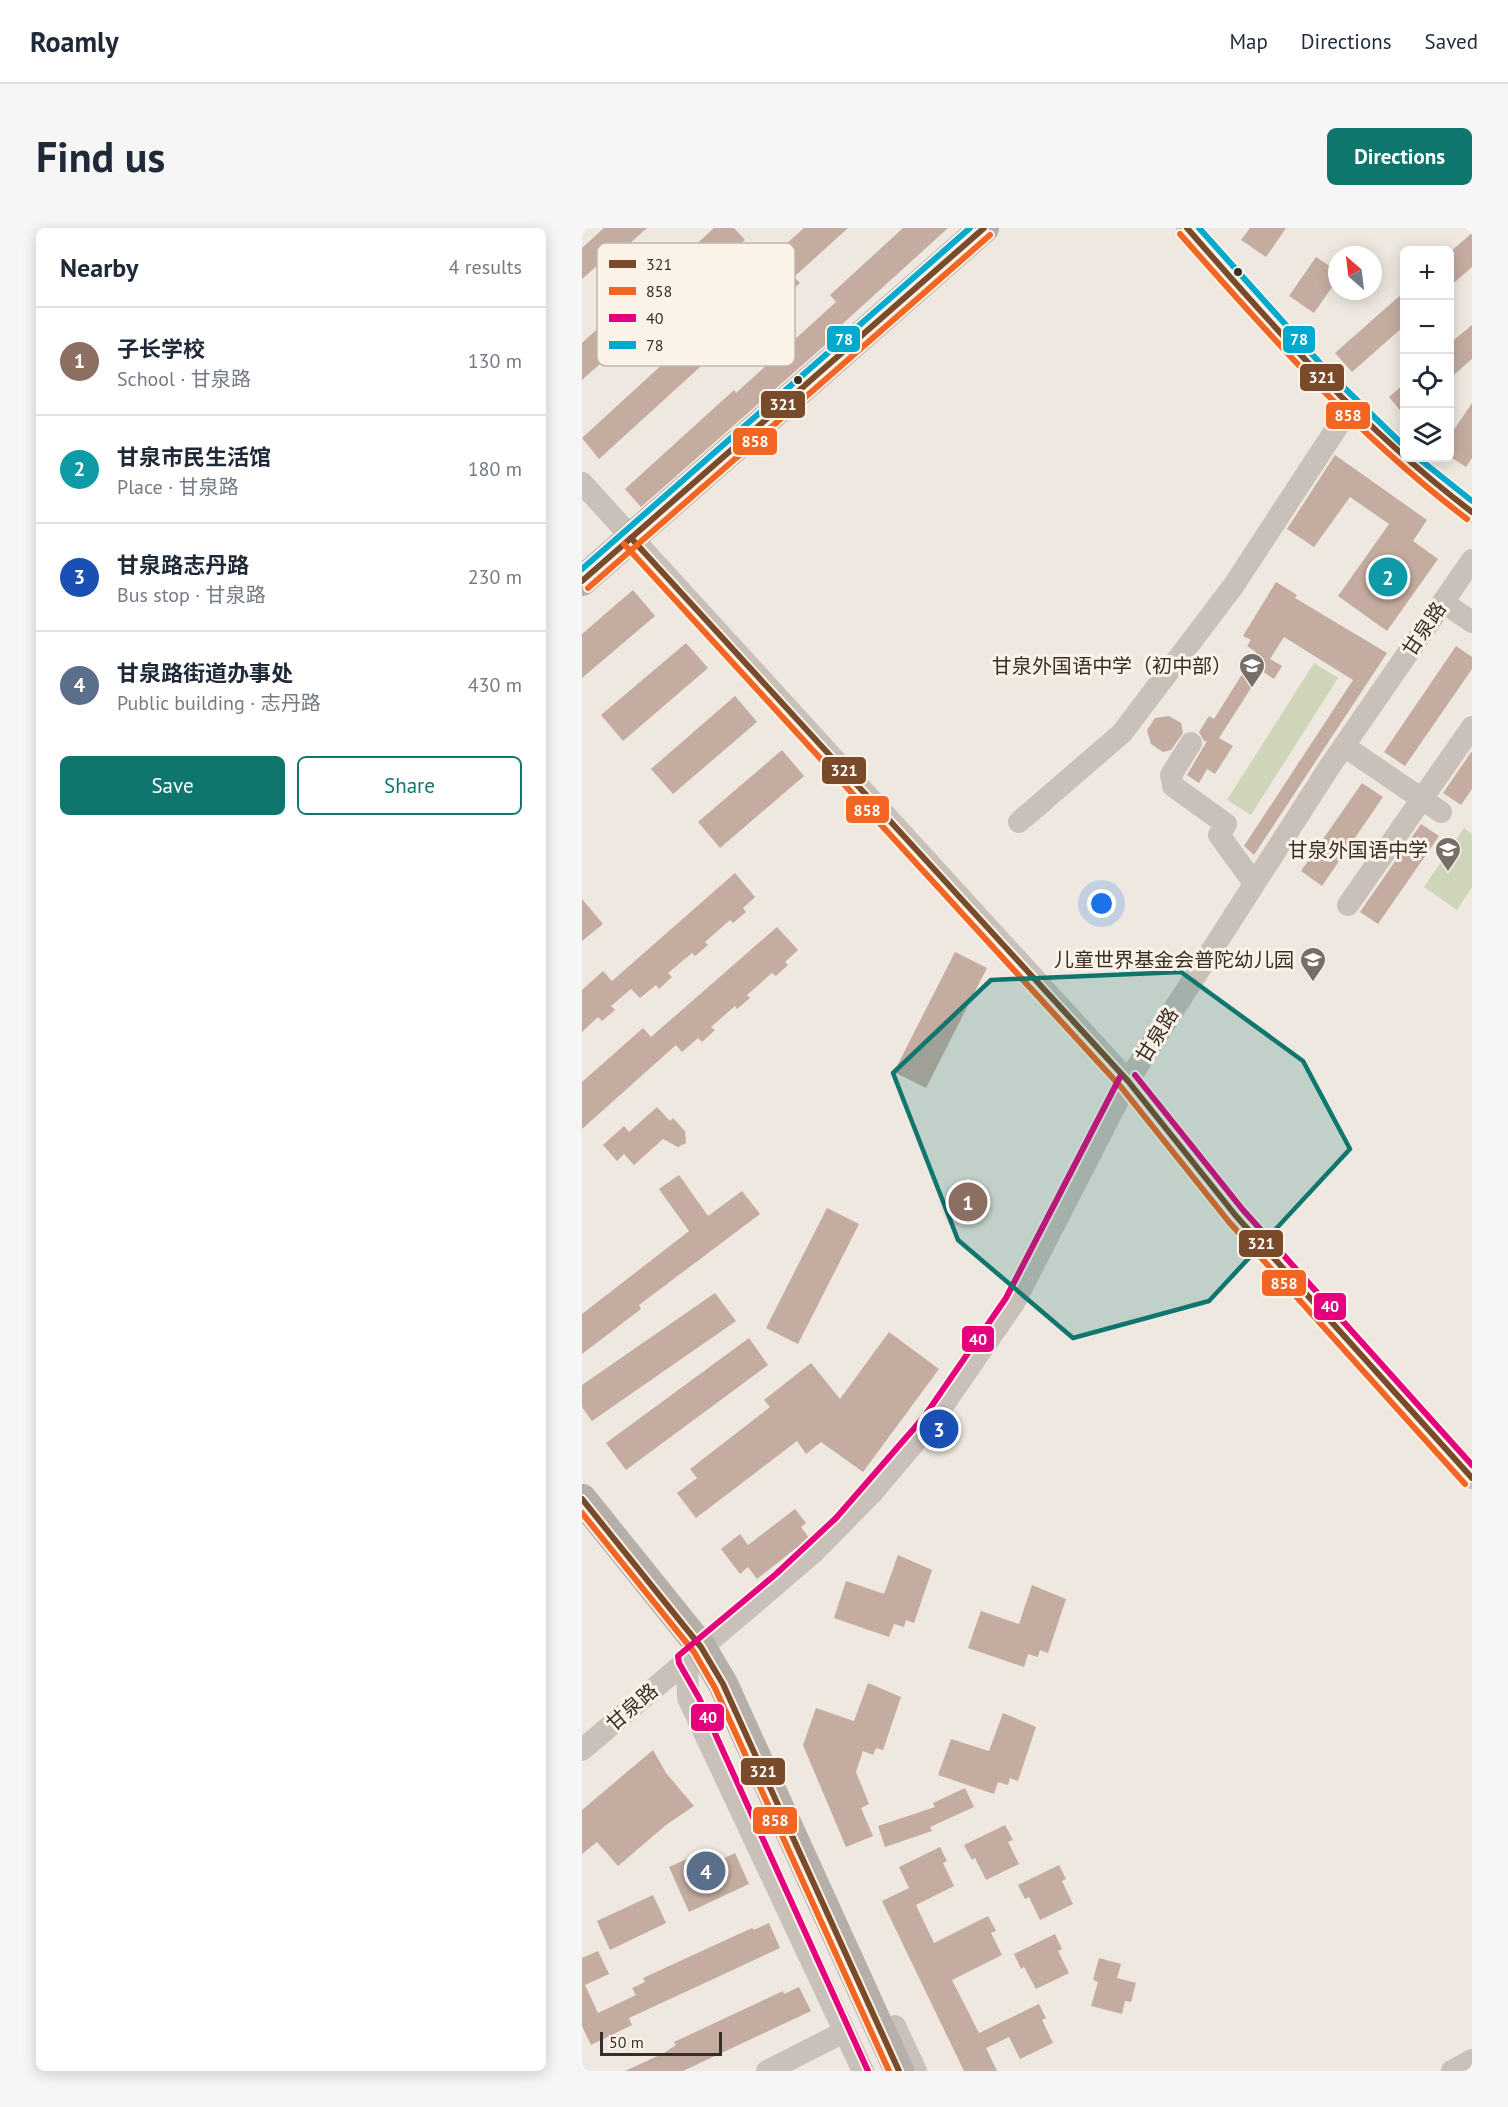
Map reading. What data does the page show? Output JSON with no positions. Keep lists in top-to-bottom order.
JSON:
{
  "streets": {
    "street": ["甘泉路"]
  },
  "places": {
    "school or university": ["甘泉外国语中学（初中部）", "甘泉外国语中学", "儿童世界基金会普陀幼儿园"]
  },
  "lines": [
    "transit line 321",
    "transit line 78",
    "transit line 858",
    "transit line 40"
  ],
  "legend": [
    "321",
    "858",
    "40",
    "78"
  ],
  "scale_bar": "50 m",
  "north": "top left",
  "page": {
    "header": "Roamly",
    "nav": ["Map", "Directions", "Saved"],
    "buttons": [
      "Directions",
      ["Save", "Share"]
    ],
    "title": "Find us",
    "heading": ["Nearby", "4 results"],
    "map_buttons": ["+", "−"],
    "list": [
      {
        "mark": "1",
        "name": "子长学校",
        "note": "School · 甘泉路",
        "value": "130 m"
      },
      {
        "mark": "2",
        "name": "甘泉市民生活馆",
        "note": "Place · 甘泉路",
        "value": "180 m"
      },
      {
        "mark": "3",
        "name": "甘泉路志丹路",
        "note": "Bus stop · 甘泉路",
        "value": "230 m"
      },
      {
        "mark": "4",
        "name": "甘泉路街道办事处",
        "note": "Public building · 志丹路",
        "value": "430 m"
      }
    ],
    "pins": [
      "2",
      "1",
      "3",
      "4"
    ],
    "scale": "50 m"
  }
}
